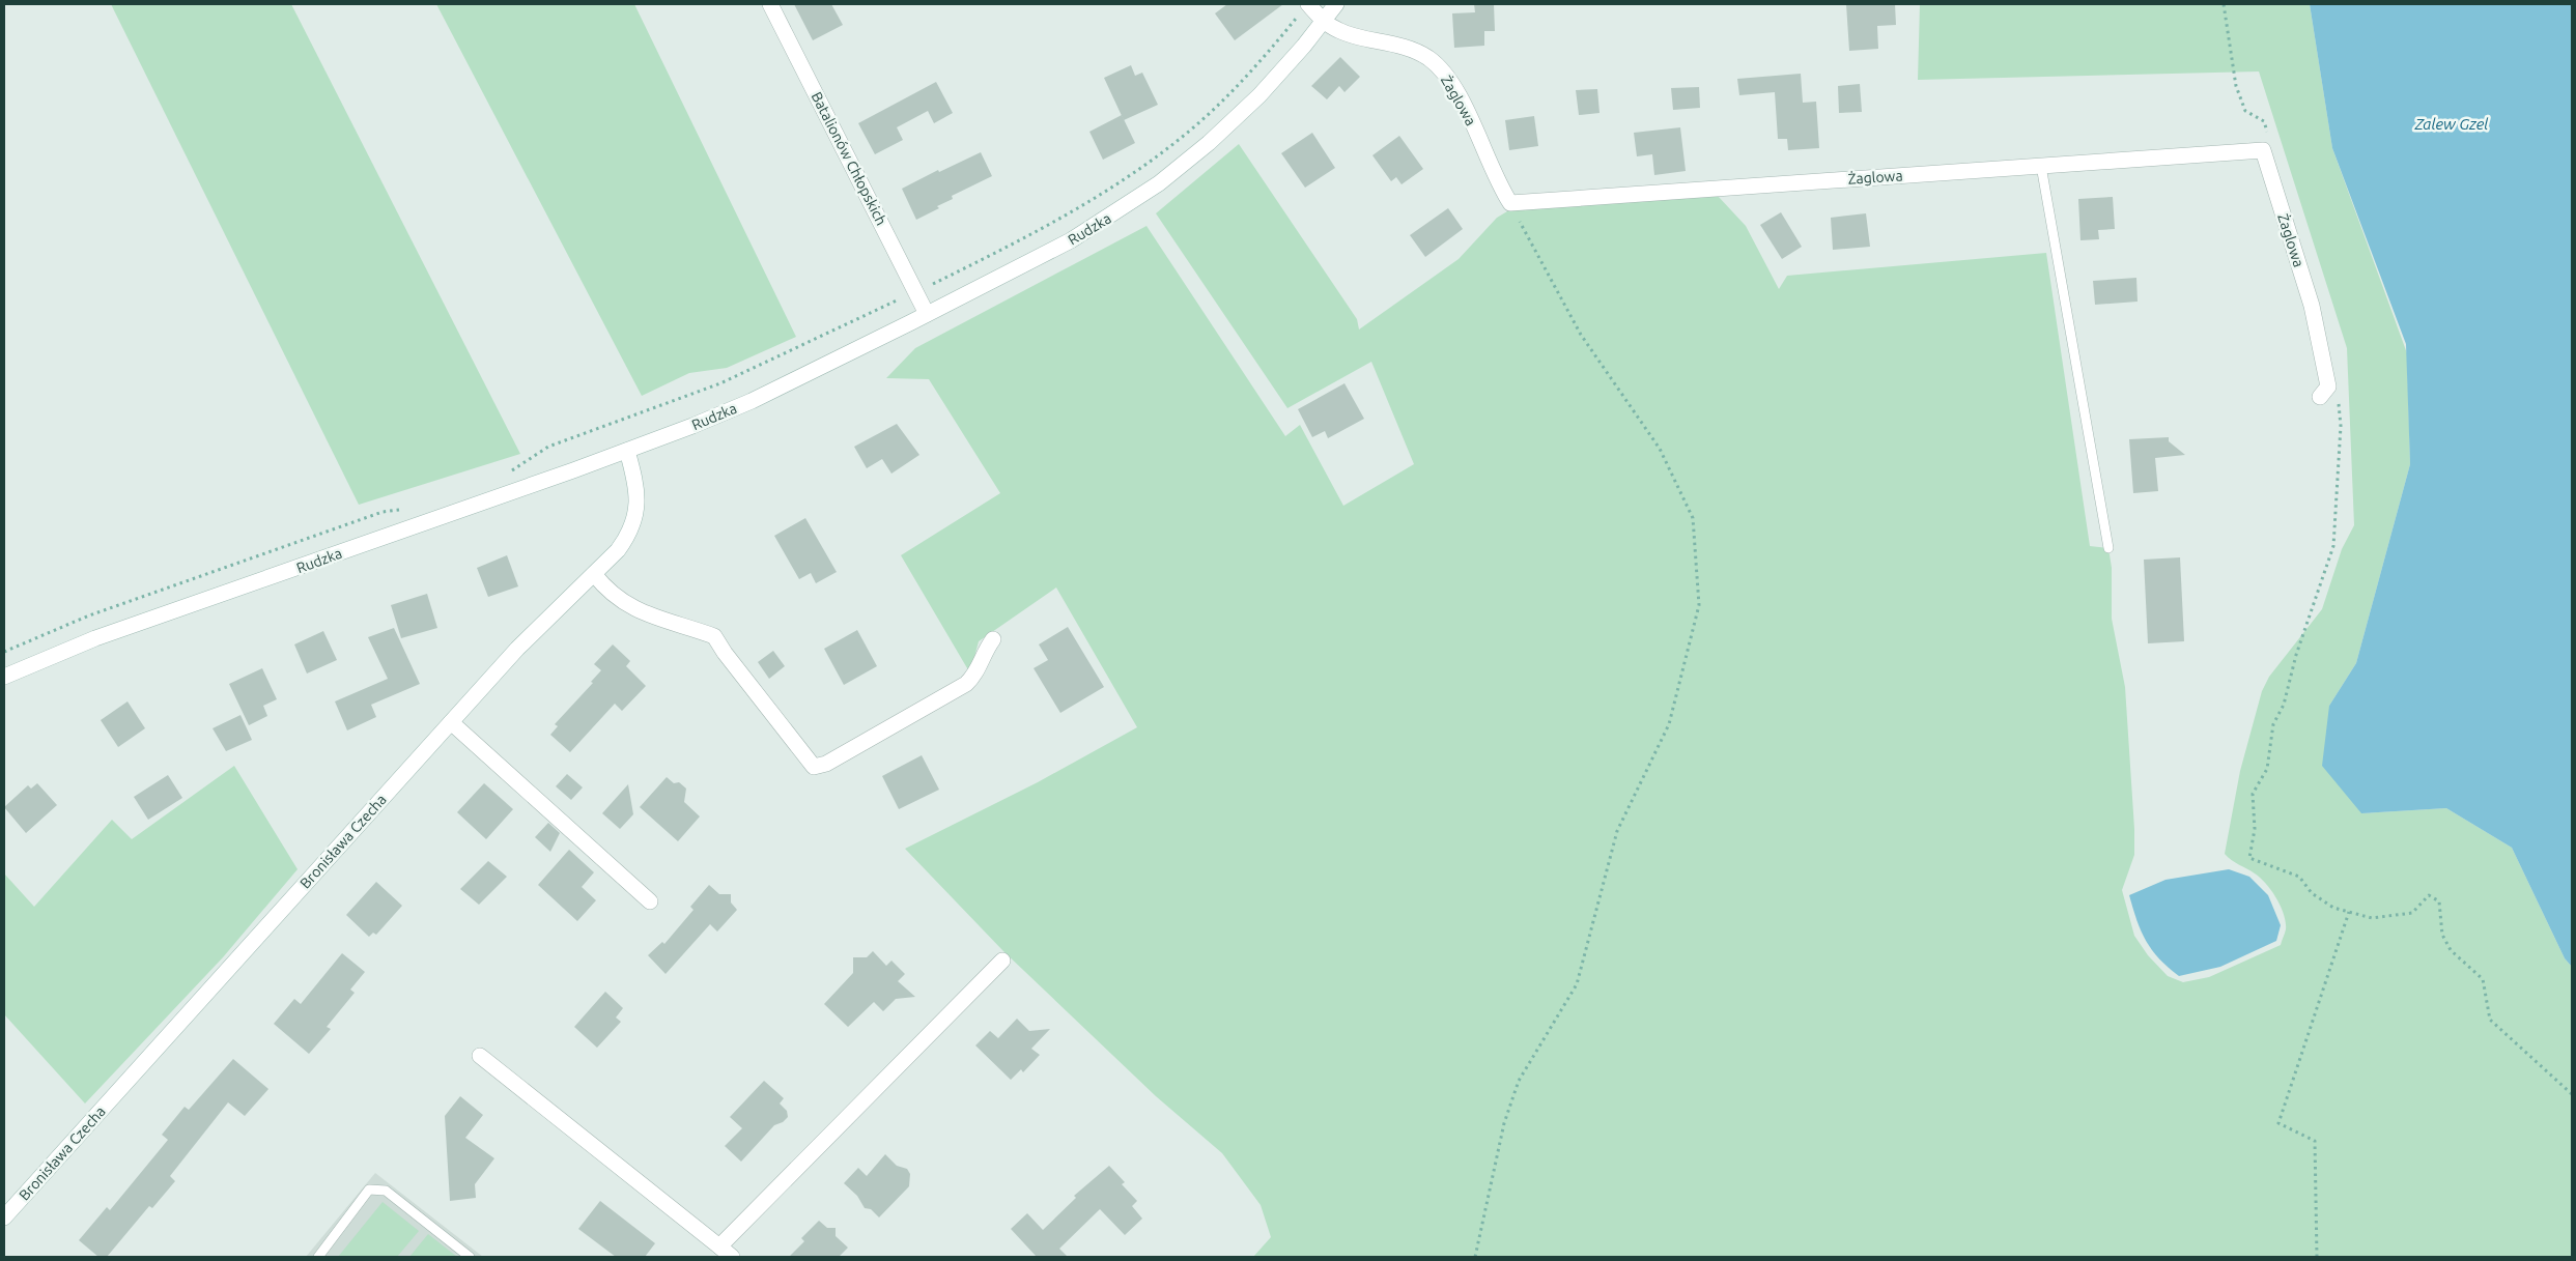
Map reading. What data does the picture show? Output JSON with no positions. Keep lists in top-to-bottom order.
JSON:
{
  "streets": {
    "street": [
      "Żaglowa",
      "Batalionów Chłopskich",
      "Rudzka",
      "Bronisława Czecha"
    ]
  },
  "crossings": [
    ["Żaglowa", "Rudzka"],
    ["Batalionów Chłopskich", "Rudzka"],
    ["Rudzka", "Bronisława Czecha"]
  ],
  "water": ["Zalew Gzel"]
}
